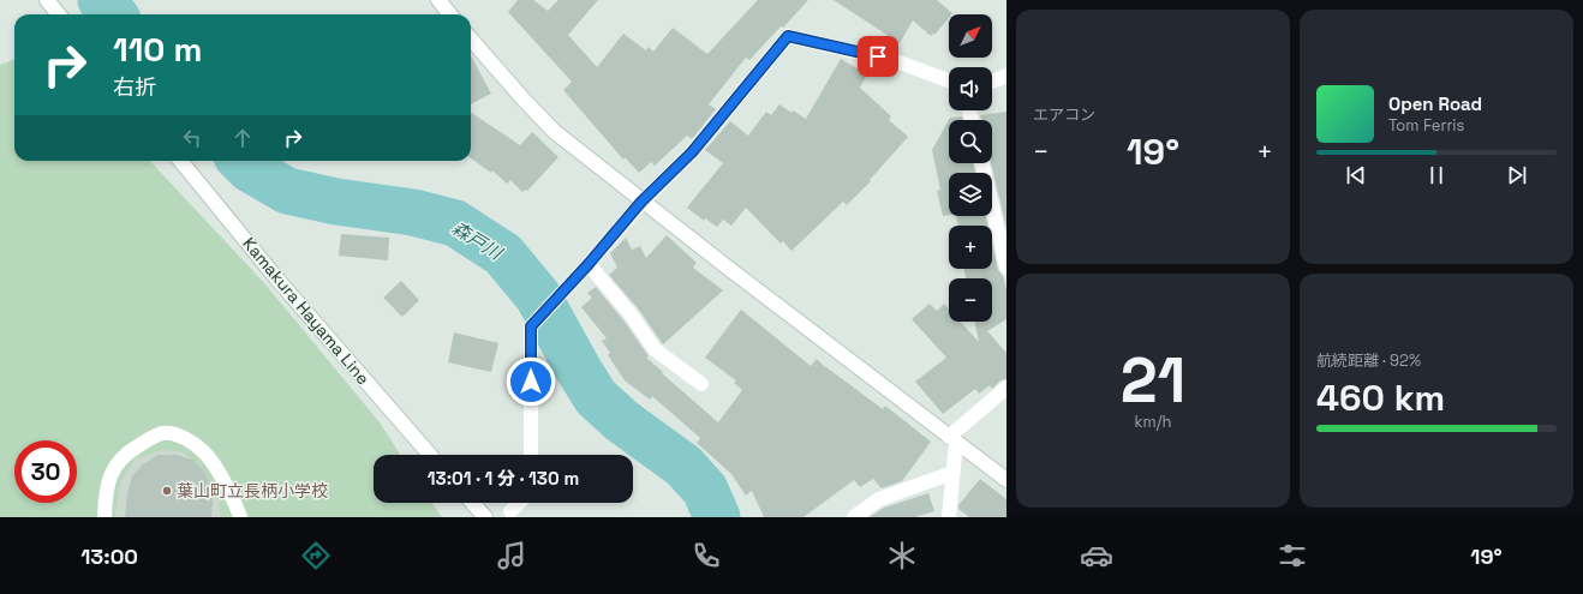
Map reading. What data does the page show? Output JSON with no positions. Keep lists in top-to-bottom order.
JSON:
{
  "streets": {
    "street": ["Kamakura Hayama Line"]
  },
  "water": ["森戸川"],
  "places": ["葉山町立長柄小学校"],
  "north": "top right",
  "page": {
    "tile": [
      "エアコン",
      ["21", "km/h"],
      ["航続距離 · 92%", "460 km"]
    ],
    "map_buttons": ["+", "−"],
    "turn": ["110 m", "右折"],
    "song": ["Open Road", "Tom Ferris"],
    "heat": ["−", "19°", "+"],
    "limit": "30",
    "trip": "13:01 · 1 分 · 130 m",
    "tabs": ["13:00", "19°"]
  }
}
